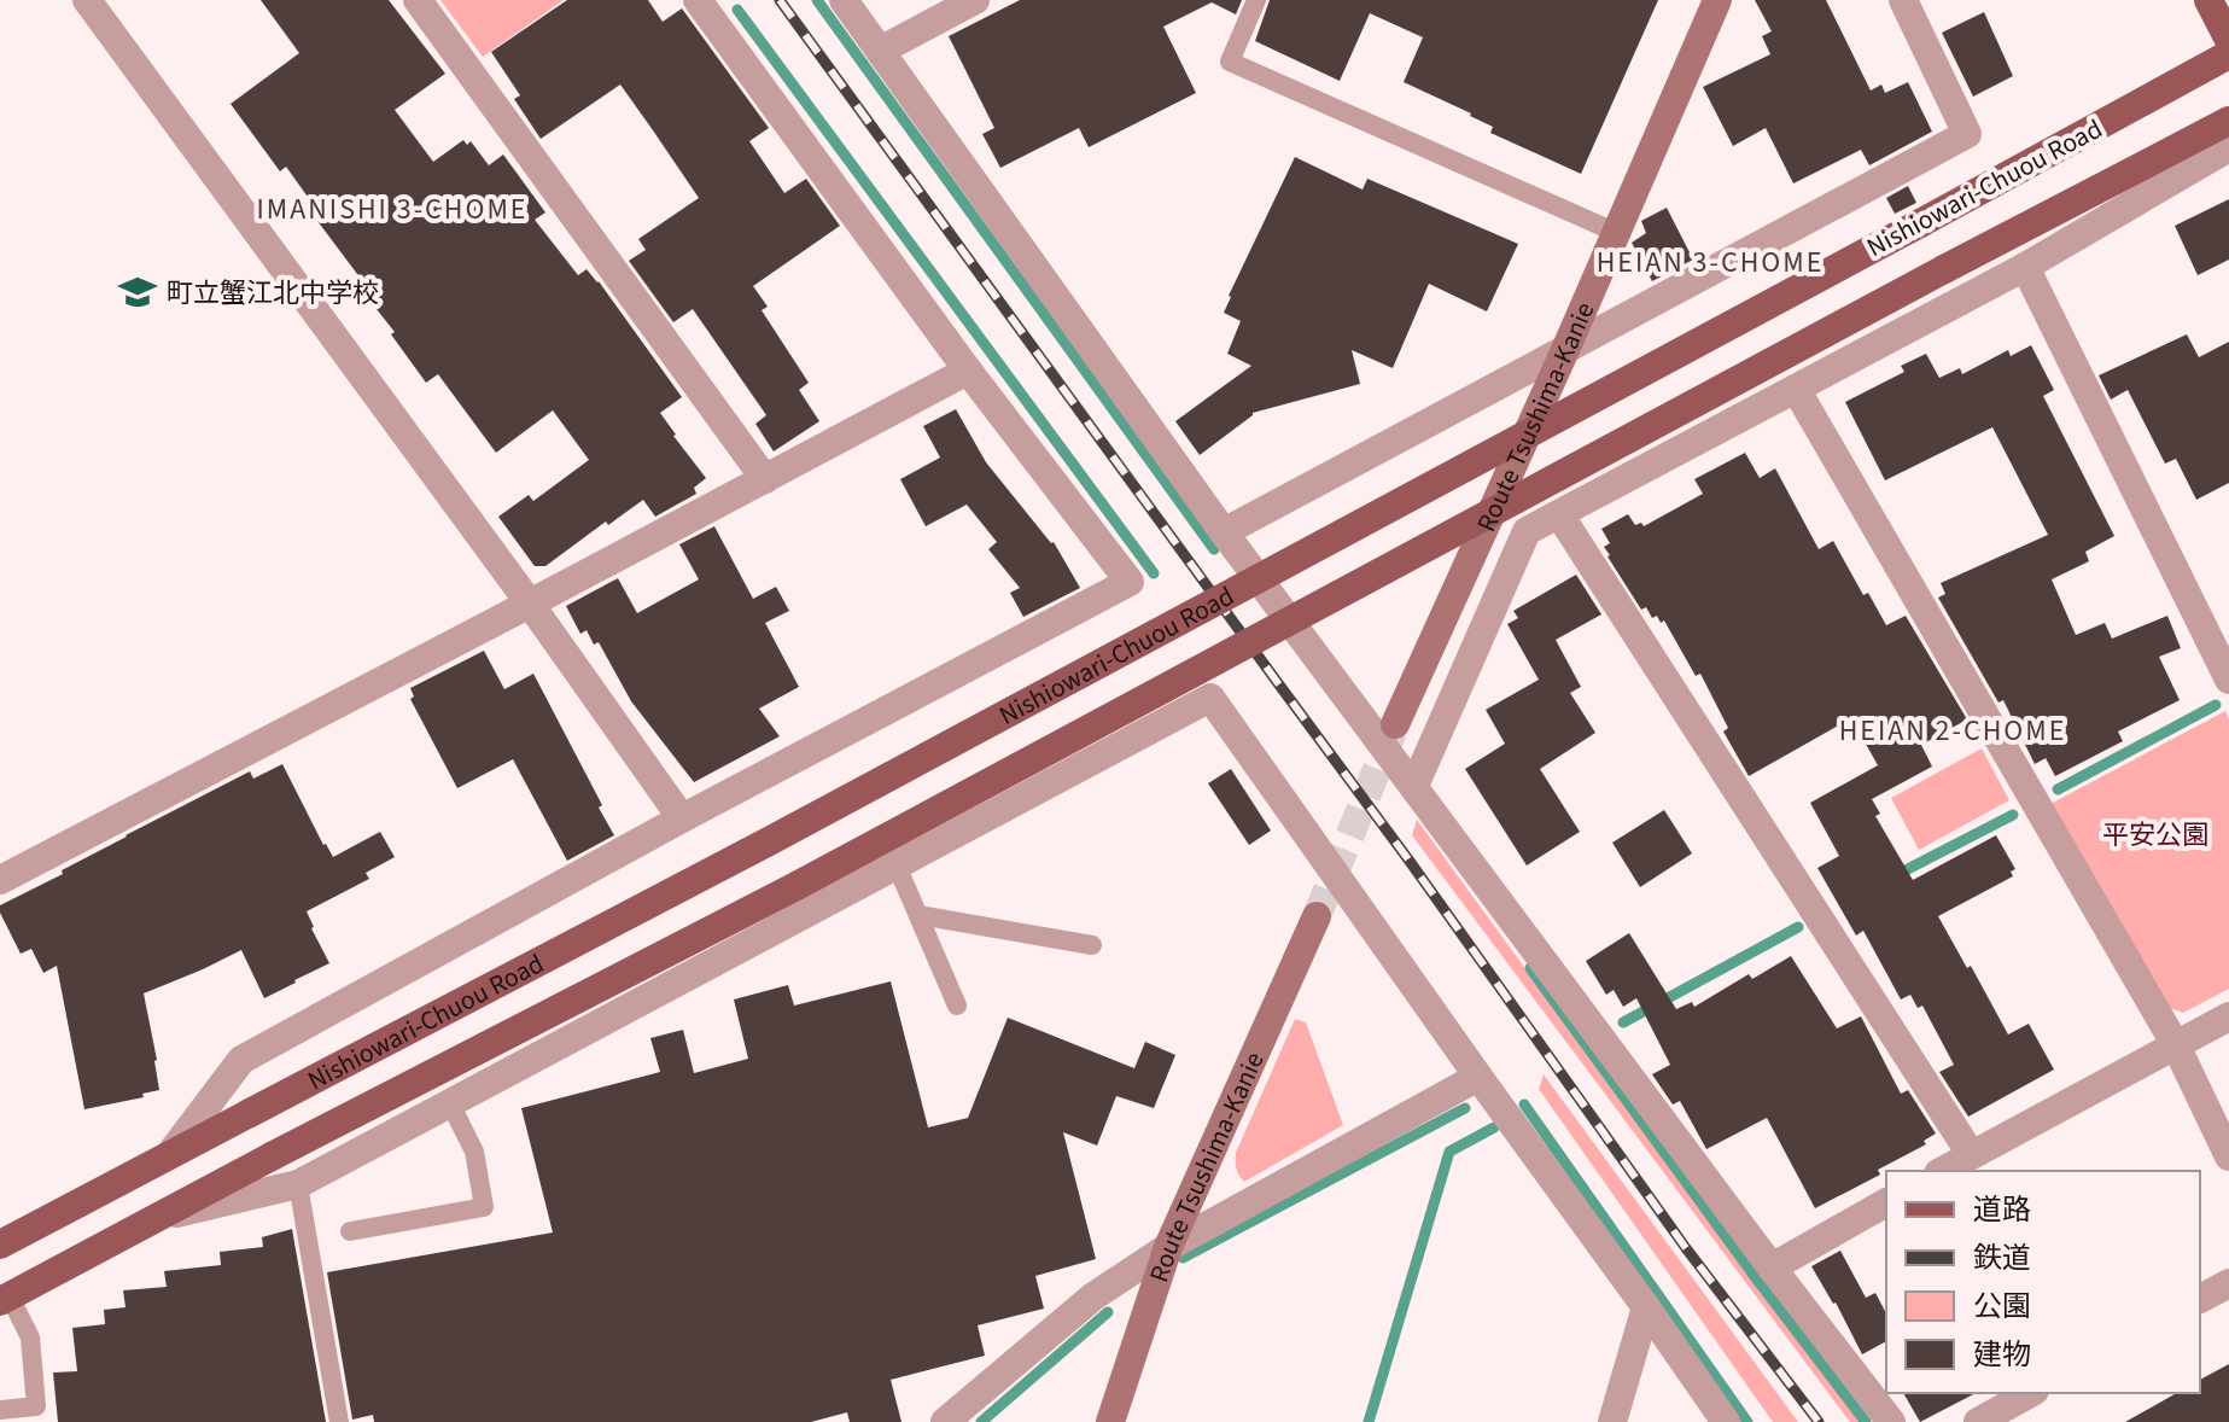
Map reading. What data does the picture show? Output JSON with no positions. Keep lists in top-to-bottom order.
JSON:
{
  "streets": {
    "main road": ["Nishiowari-Chuou Road", "Route Tsushima-Kanie"]
  },
  "districts": ["IMANISHI 3-CHOME", "HEIAN 3-CHOME", "HEIAN 2-CHOME"],
  "parks": ["平安公園"],
  "places": {
    "school or university": ["町立蟹江北中学校"]
  },
  "legend": [
    "道路",
    "鉄道",
    "公園",
    "建物"
  ]
}
